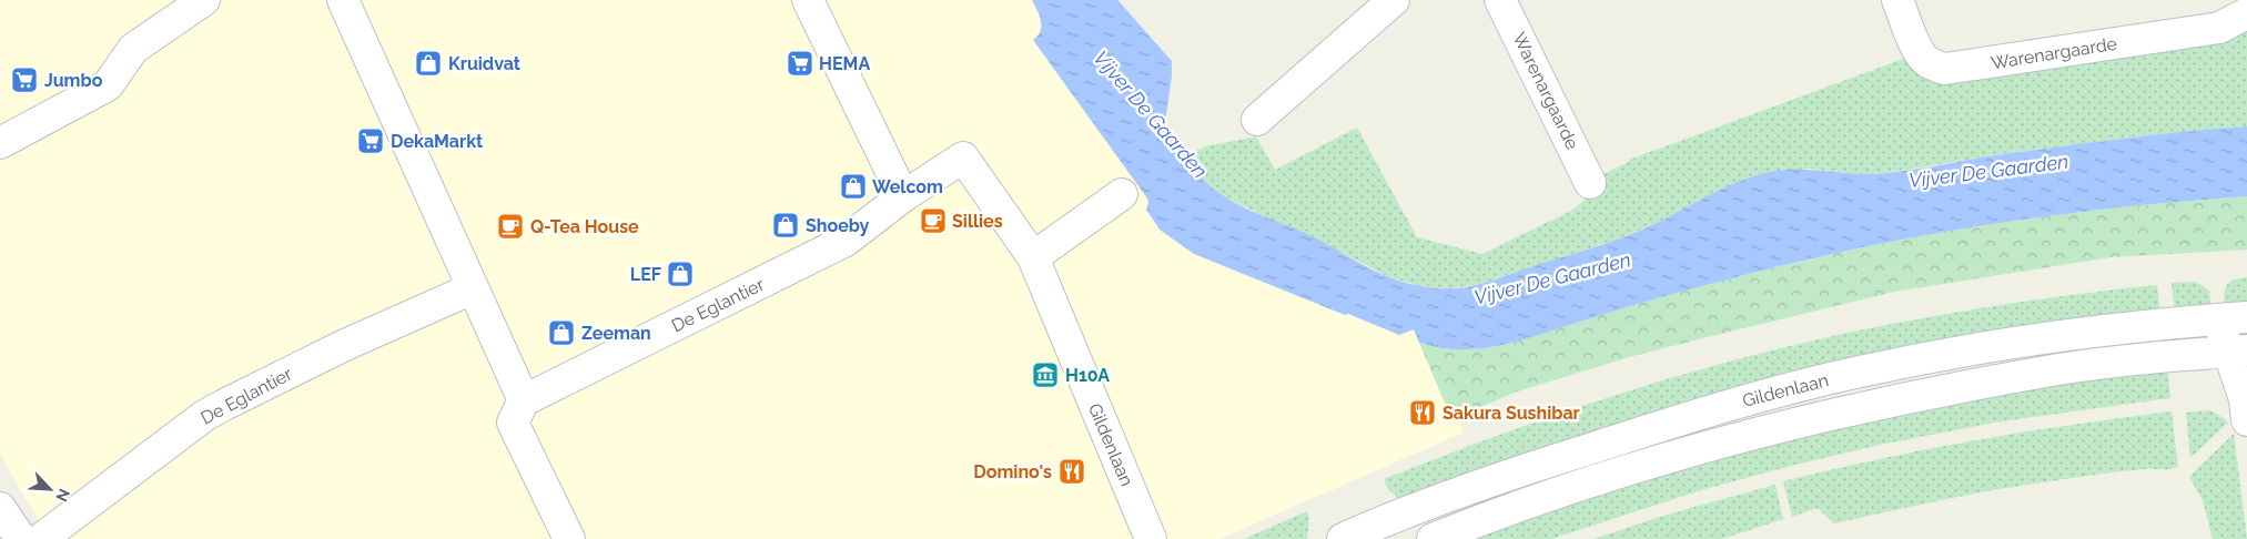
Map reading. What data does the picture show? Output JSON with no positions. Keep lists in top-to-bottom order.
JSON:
{
  "streets": {
    "street": ["Warenargaarde", "De Eglantier", "Gildenlaan"]
  },
  "crossings": [
    ["De Eglantier", "Gildenlaan"]
  ],
  "water": ["Vijver De Gaarden"],
  "places": {
    "shop": [
      "Kruidvat",
      "Welcom",
      "Shoeby",
      "LEF",
      "Zeeman"
    ],
    "supermarket": ["HEMA", "Jumbo", "DekaMarkt"],
    "cafe": ["Sillies", "Q-Tea House"],
    "museum": ["H10A"],
    "restaurant": ["Sakura Sushibar", "Domino's"]
  },
  "north": "bottom right"
}
